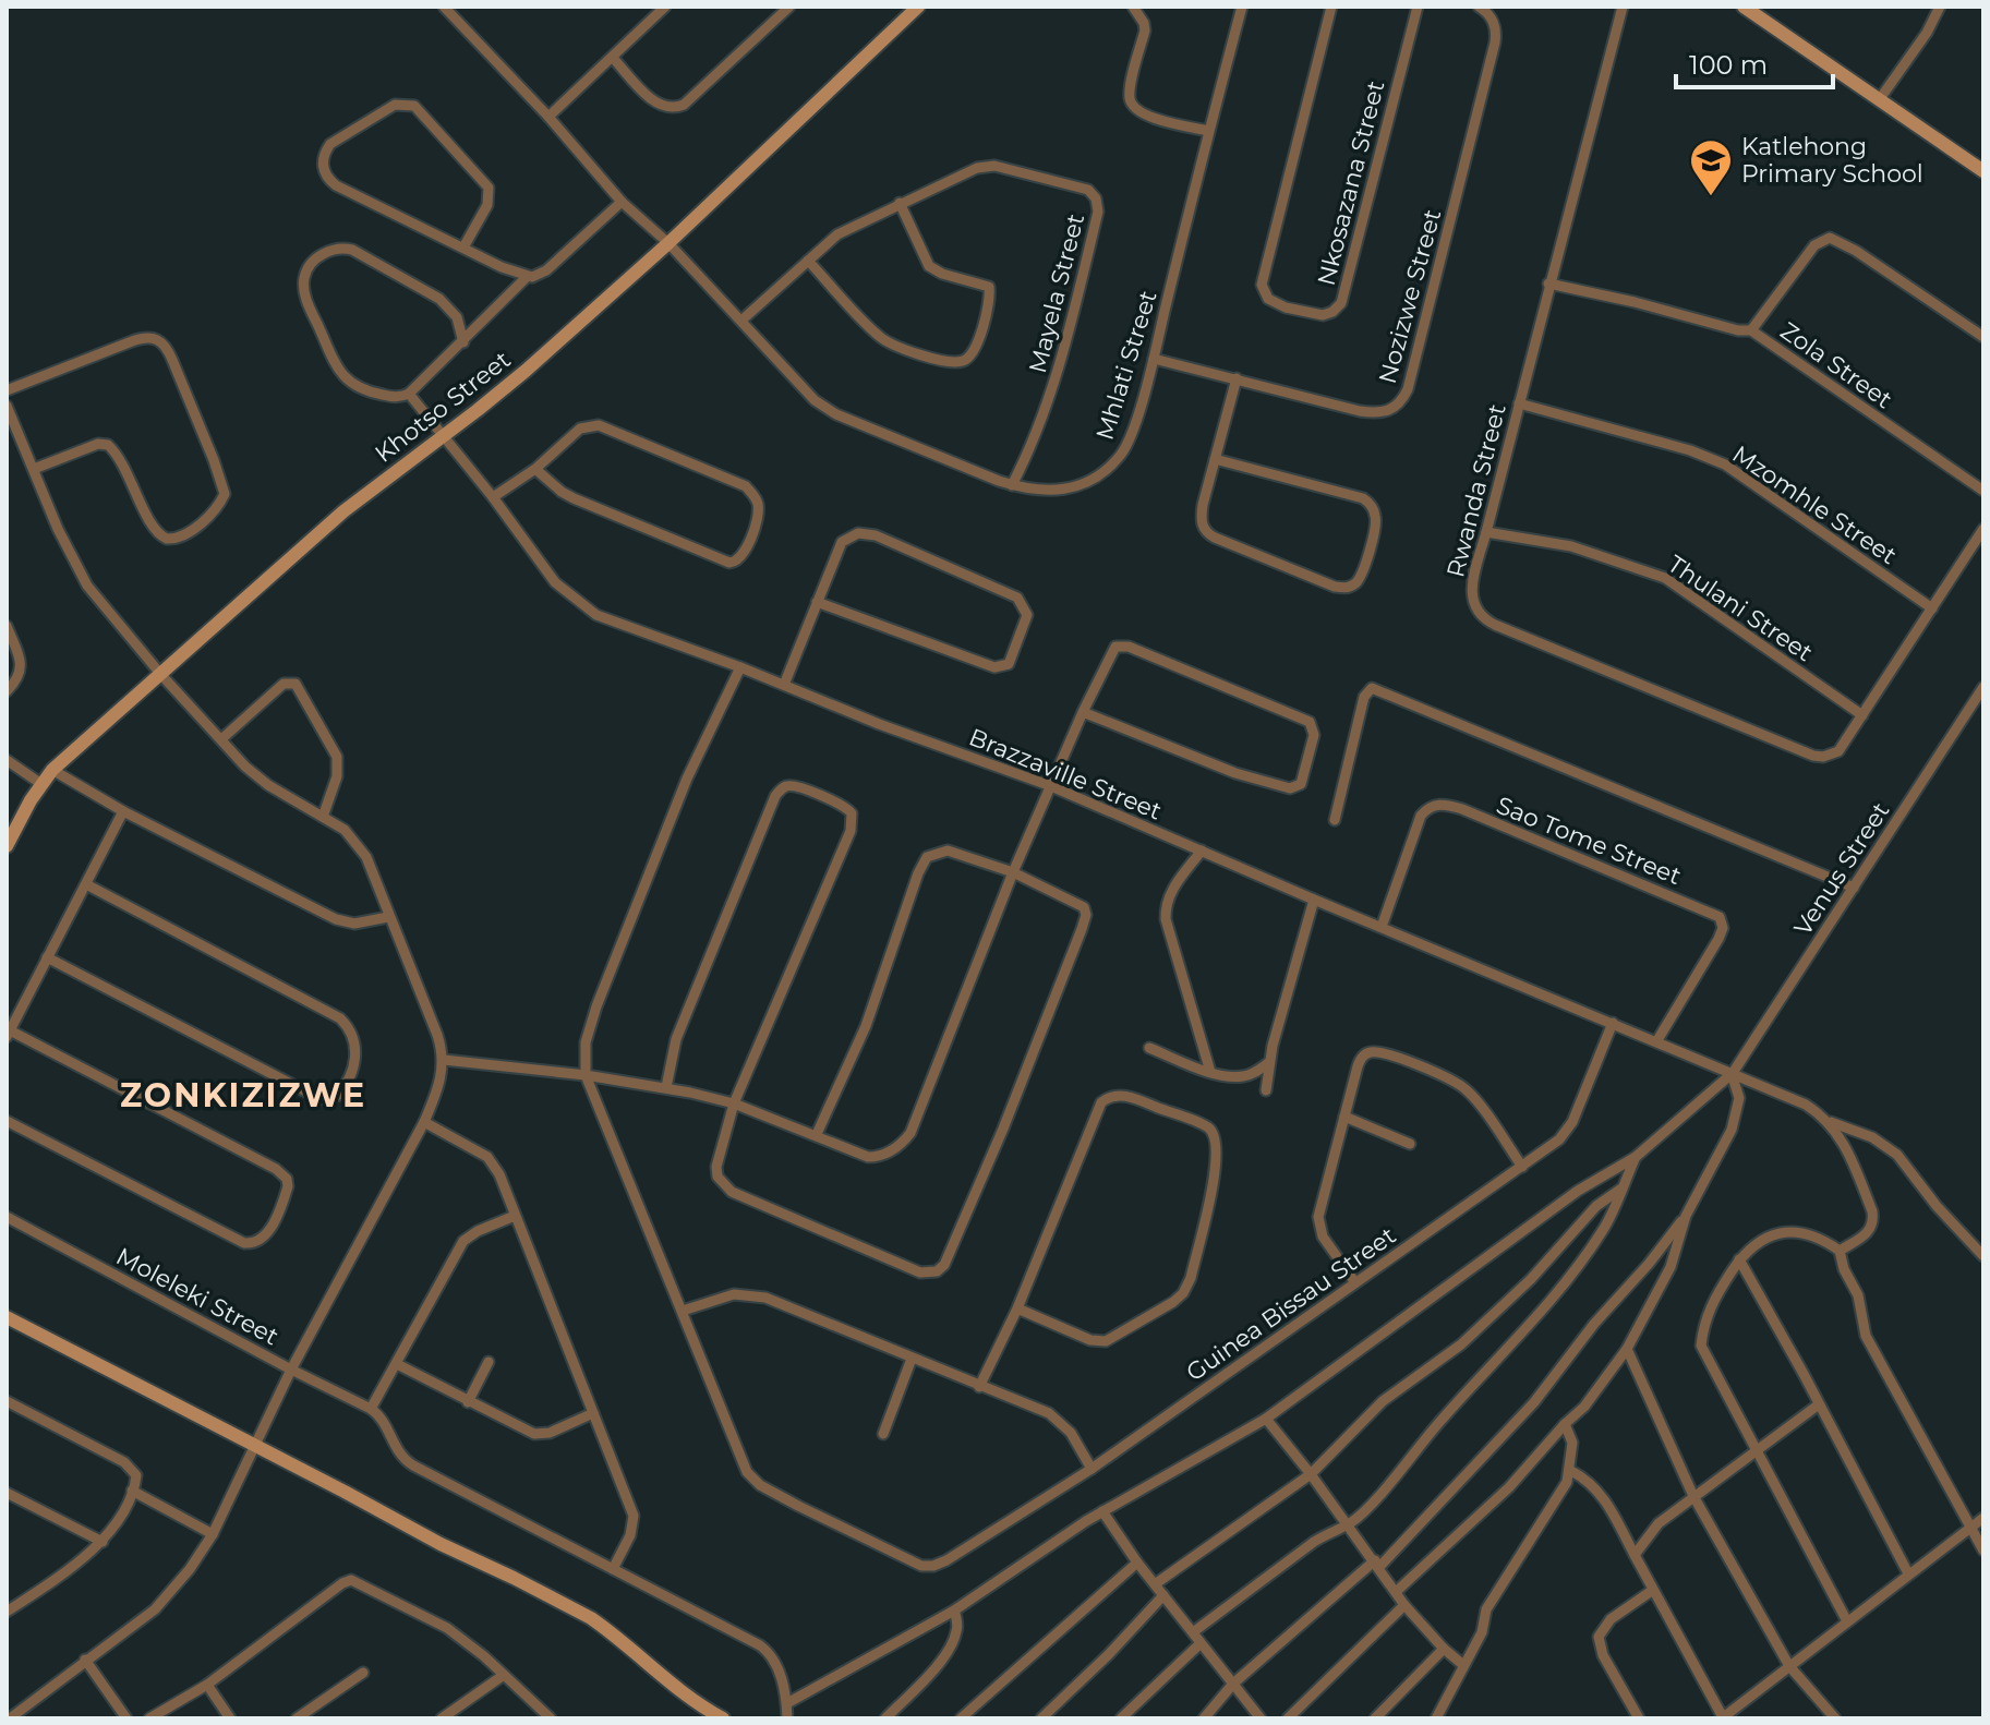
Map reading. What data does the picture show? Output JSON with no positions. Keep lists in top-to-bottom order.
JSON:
{
  "streets": {
    "street": [
      "Nkosazana Street",
      "Mayela Street",
      "Nozizwe Street",
      "Mhlati Street",
      "Zola Street",
      "Khotso Street",
      "Rwanda Street",
      "Mzomhle Street",
      "Thulani Street",
      "Brazzaville Street",
      "Sao Tome Street",
      "Venus Street",
      "Moleleki Street",
      "Guinea Bissau Street"
    ]
  },
  "crossings": [
    ["Mayela Street", "Mhlati Street"],
    ["Nozizwe Street", "Mhlati Street"],
    ["Mhlati Street", "Khotso Street"],
    ["Zola Street", "Rwanda Street"],
    ["Khotso Street", "Brazzaville Street"],
    ["Rwanda Street", "Mzomhle Street"],
    ["Rwanda Street", "Thulani Street"],
    ["Brazzaville Street", "Sao Tome Street"],
    ["Brazzaville Street", "Venus Street"],
    ["Brazzaville Street", "Guinea Bissau Street"]
  ],
  "districts": ["ZONKIZIZWE"],
  "places": {
    "school or university": ["Katlehong Primary School"]
  },
  "scale_bar": "100 m"
}
